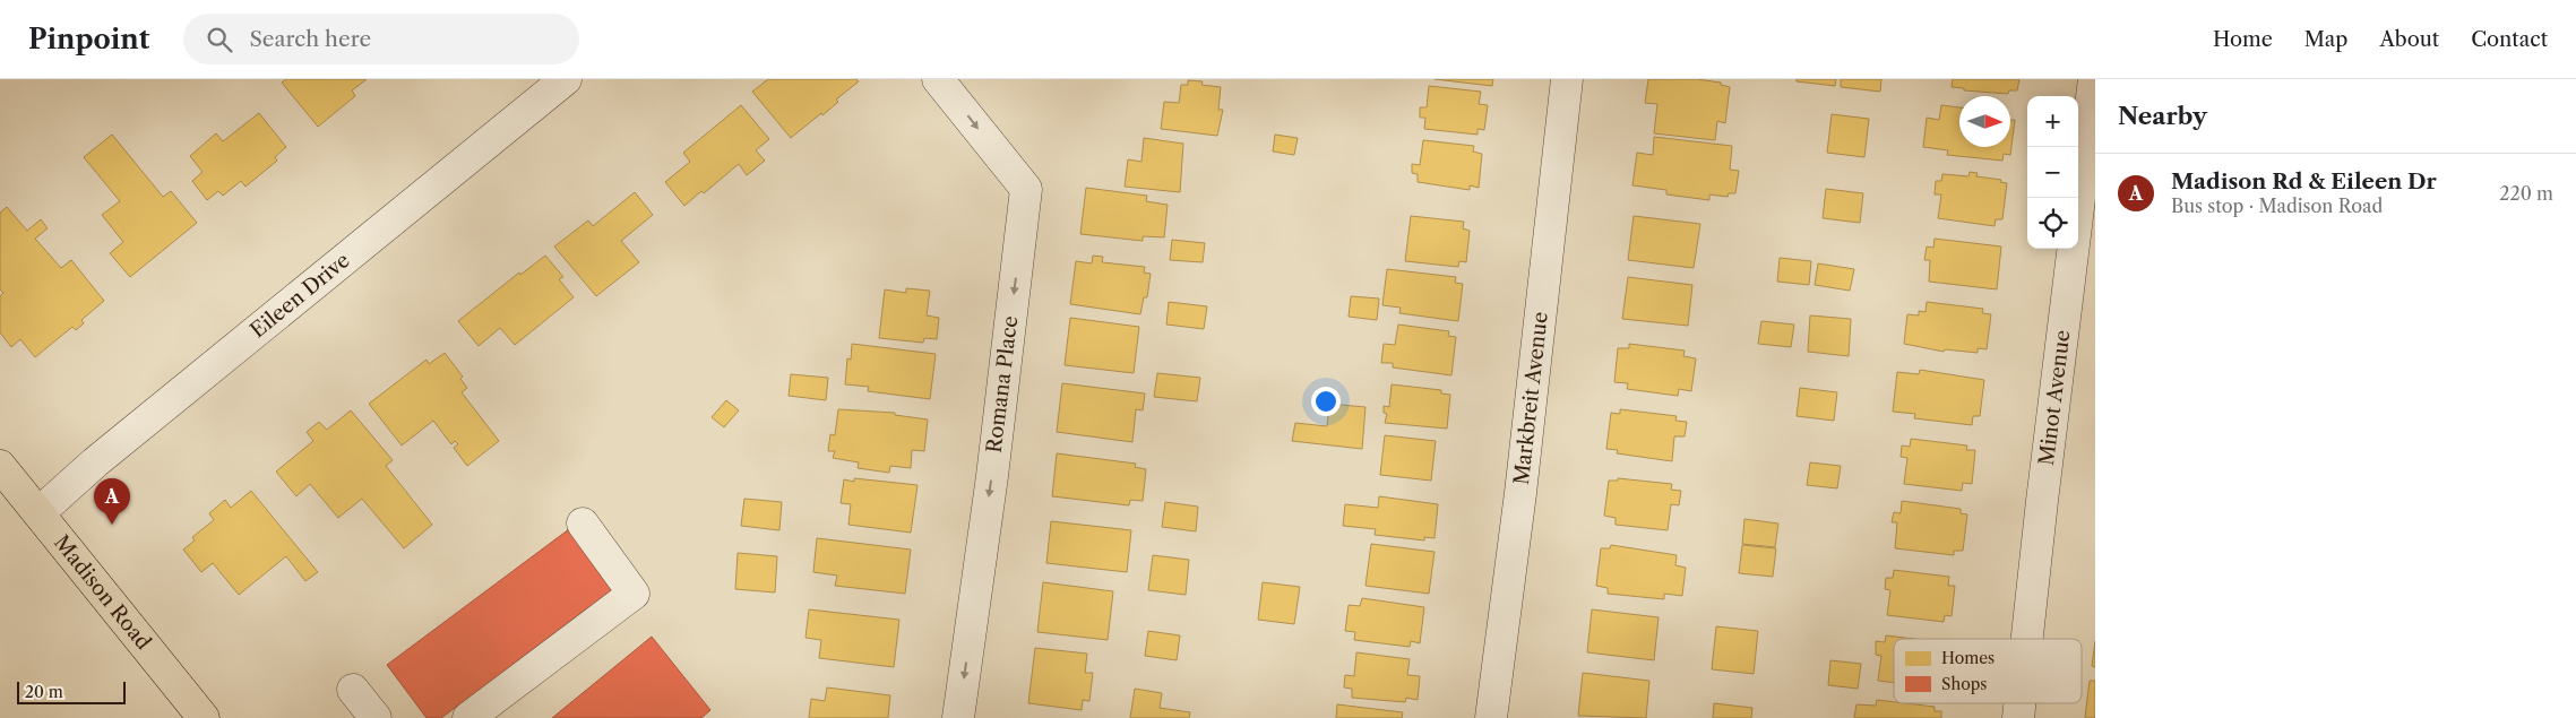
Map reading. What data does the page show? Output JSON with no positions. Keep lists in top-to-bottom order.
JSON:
{
  "streets": {
    "main road": ["Madison Road"],
    "street": [
      "Eileen Drive",
      "Romana Place",
      "Minot Avenue",
      "Markbreit Avenue"
    ]
  },
  "crossings": [
    ["Eileen Drive", "Madison Road"]
  ],
  "one_way": ["Romana Place"],
  "legend": ["Homes", "Shops"],
  "scale_bar": "20 m",
  "north": "right",
  "page": {
    "header": "Pinpoint",
    "search": "Search here",
    "nav": [
      "Home",
      "Map",
      "About",
      "Contact"
    ],
    "heading": "Nearby",
    "map_buttons": ["+", "−"],
    "list": [
      {
        "mark": "A",
        "name": "Madison Rd & Eileen Dr",
        "note": "Bus stop · Madison Road",
        "value": "220 m"
      }
    ],
    "pins": "A",
    "scale": "20 m"
  }
}
